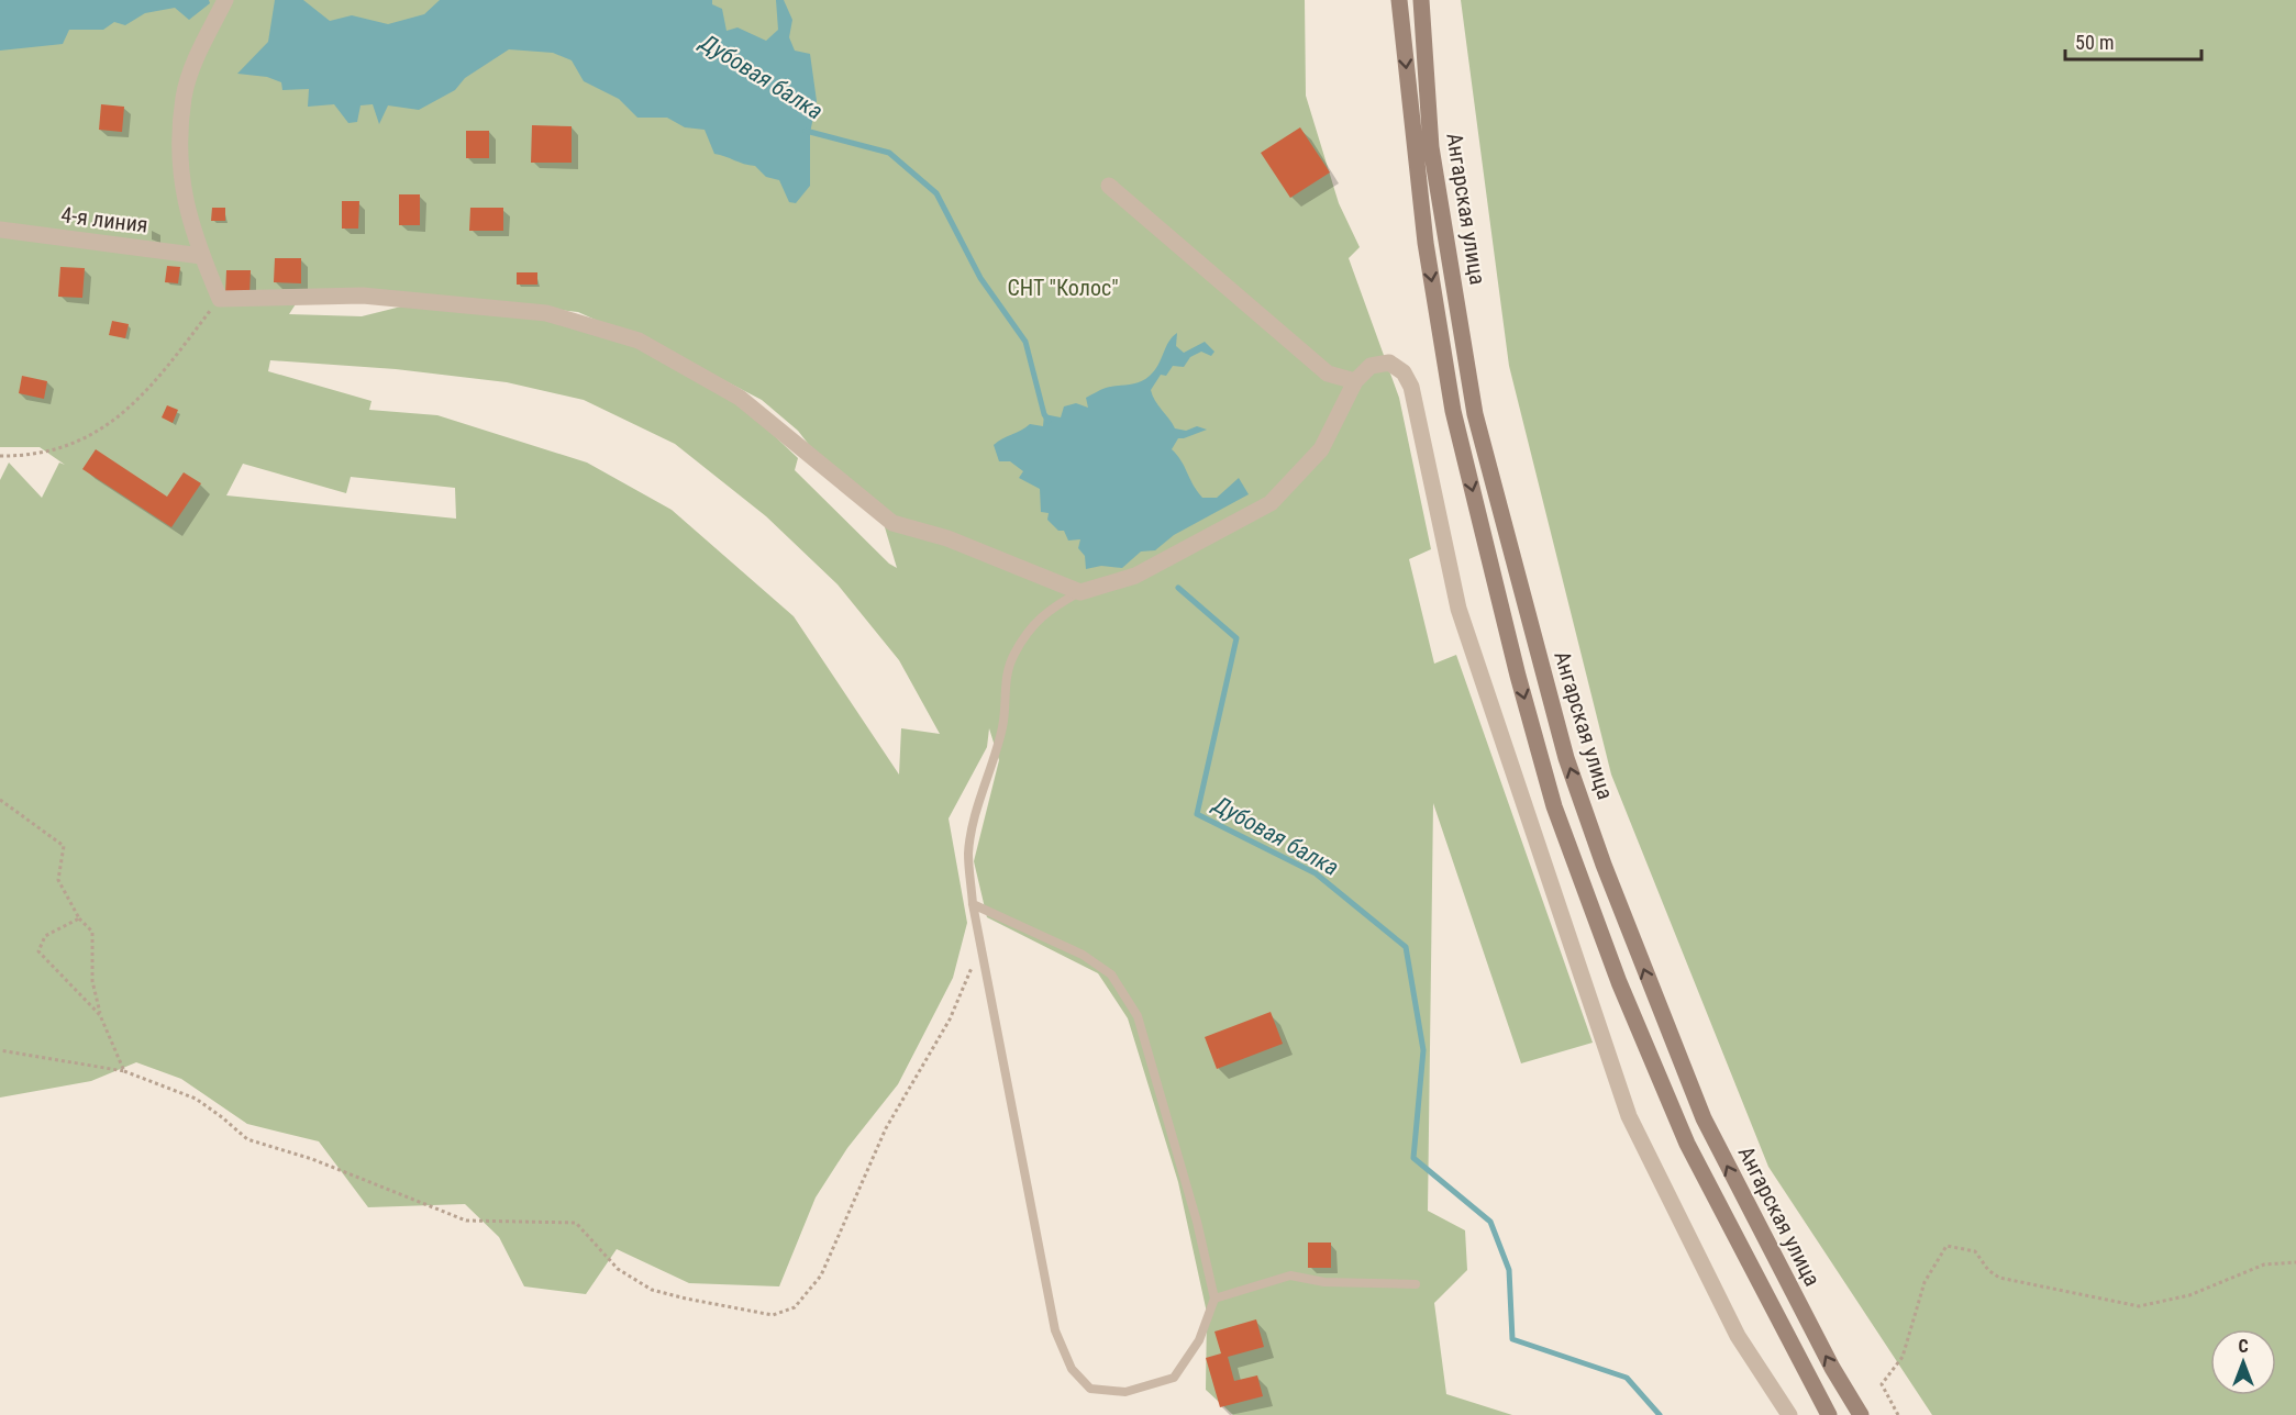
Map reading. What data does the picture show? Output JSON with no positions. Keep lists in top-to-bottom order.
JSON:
{
  "streets": {
    "main road": ["Ангарская улица"],
    "street": ["4-я линия"]
  },
  "water": ["Дубовая балка"],
  "parks": ["СНТ \"Колос\""],
  "scale_bar": "50 m",
  "north": "top"
}
